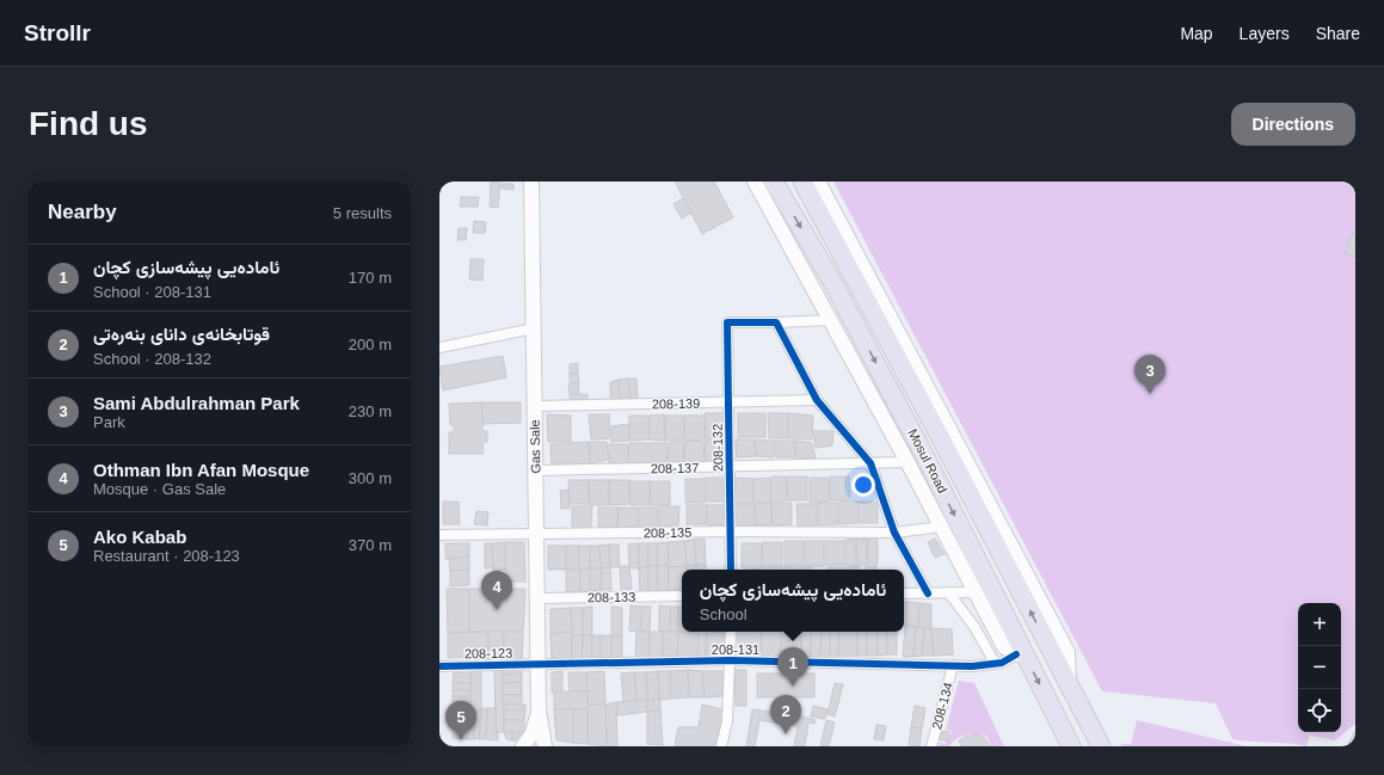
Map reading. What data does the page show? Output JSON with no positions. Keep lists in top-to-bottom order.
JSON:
{
  "streets": {
    "highway": ["Mosul Road"],
    "street": [
      "208-139",
      "Gas Sale",
      "208-132",
      "208-137",
      "208-135",
      "208-133",
      "208-131",
      "208-123",
      "208-134"
    ]
  },
  "crossings": [
    ["208-139", "Gas Sale"],
    ["208-139", "208-132"],
    ["Gas Sale", "208-137"],
    ["Gas Sale", "208-135"],
    ["Gas Sale", "208-133"],
    ["Gas Sale", "208-131"],
    ["Gas Sale", "208-123"],
    ["208-132", "208-137"],
    ["208-132", "208-135"],
    ["Mosul Road", "208-131"],
    ["208-131", "208-123"],
    ["208-131", "208-134"]
  ],
  "page": {
    "header": "Strollr",
    "nav": ["Map", "Layers", "Share"],
    "buttons": "Directions",
    "title": "Find us",
    "heading": ["Nearby", "5 results"],
    "list": [
      {
        "mark": "1",
        "name": "ئامادەیی پیشەسازی کچان",
        "note": "School · 208-131",
        "value": "170 m"
      },
      {
        "mark": "2",
        "name": "قوتابخانەی دانای بنەرەتی",
        "note": "School · 208-132",
        "value": "200 m"
      },
      {
        "mark": "3",
        "name": "Sami Abdulrahman Park",
        "note": "Park",
        "value": "230 m"
      },
      {
        "mark": "4",
        "name": "Othman Ibn Afan Mosque",
        "note": "Mosque · Gas Sale",
        "value": "300 m"
      },
      {
        "mark": "5",
        "name": "Ako Kabab",
        "note": "Restaurant · 208-123",
        "value": "370 m"
      }
    ],
    "pins": [
      "3",
      "4",
      "1",
      "2",
      "5"
    ],
    "popup": ["ئامادەیی پیشەسازی کچان", "School"],
    "map_buttons": ["+", "−"]
  }
}
